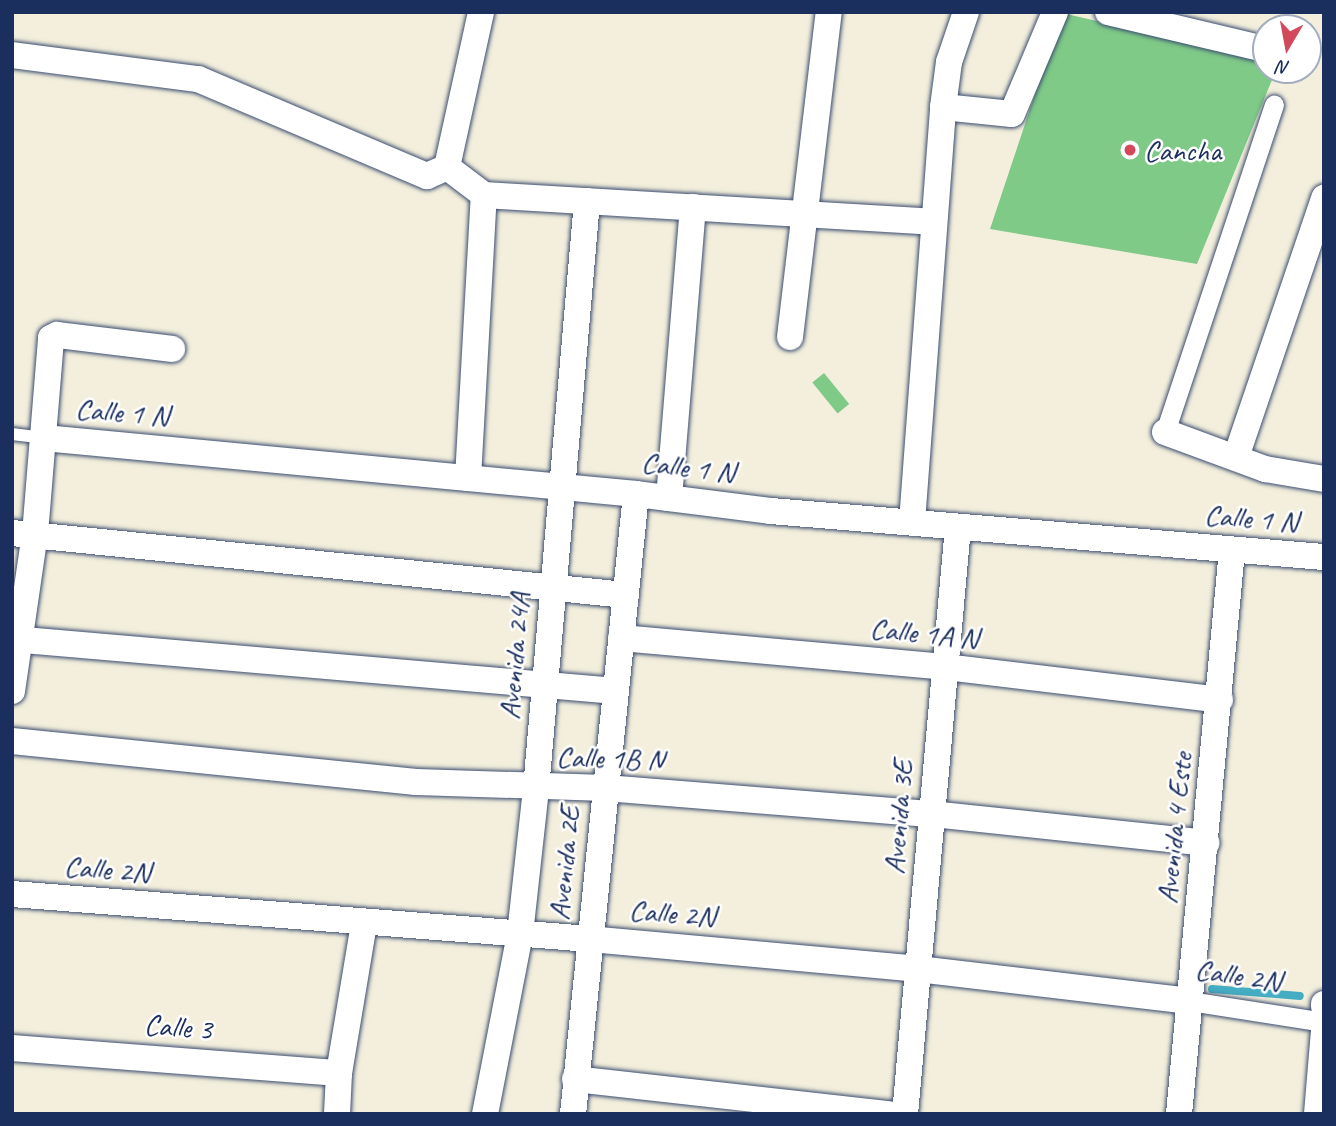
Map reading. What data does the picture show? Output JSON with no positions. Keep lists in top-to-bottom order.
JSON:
{
  "streets": {
    "street": [
      "Calle 1 N",
      "Calle 1A N",
      "Avenida 24A",
      "Calle 1B N",
      "Avenida 3E",
      "Avenida 4 Este",
      "Avenida 2E",
      "Calle 2N",
      "Calle 3"
    ]
  },
  "crossings": [
    ["Calle 1 N", "Avenida 24A"],
    ["Calle 1 N", "Avenida 3E"],
    ["Calle 1 N", "Avenida 4 Este"],
    ["Calle 1 N", "Avenida 2E"],
    ["Calle 1A N", "Avenida 3E"],
    ["Calle 1A N", "Avenida 4 Este"],
    ["Calle 1A N", "Avenida 2E"],
    ["Avenida 24A", "Calle 1B N"],
    ["Avenida 24A", "Calle 2N"],
    ["Calle 1B N", "Avenida 3E"],
    ["Calle 1B N", "Avenida 4 Este"],
    ["Calle 1B N", "Avenida 2E"],
    ["Avenida 3E", "Calle 2N"],
    ["Avenida 4 Este", "Calle 2N"],
    ["Avenida 2E", "Calle 2N"]
  ],
  "places": ["Cancha"],
  "north": "bottom"
}
